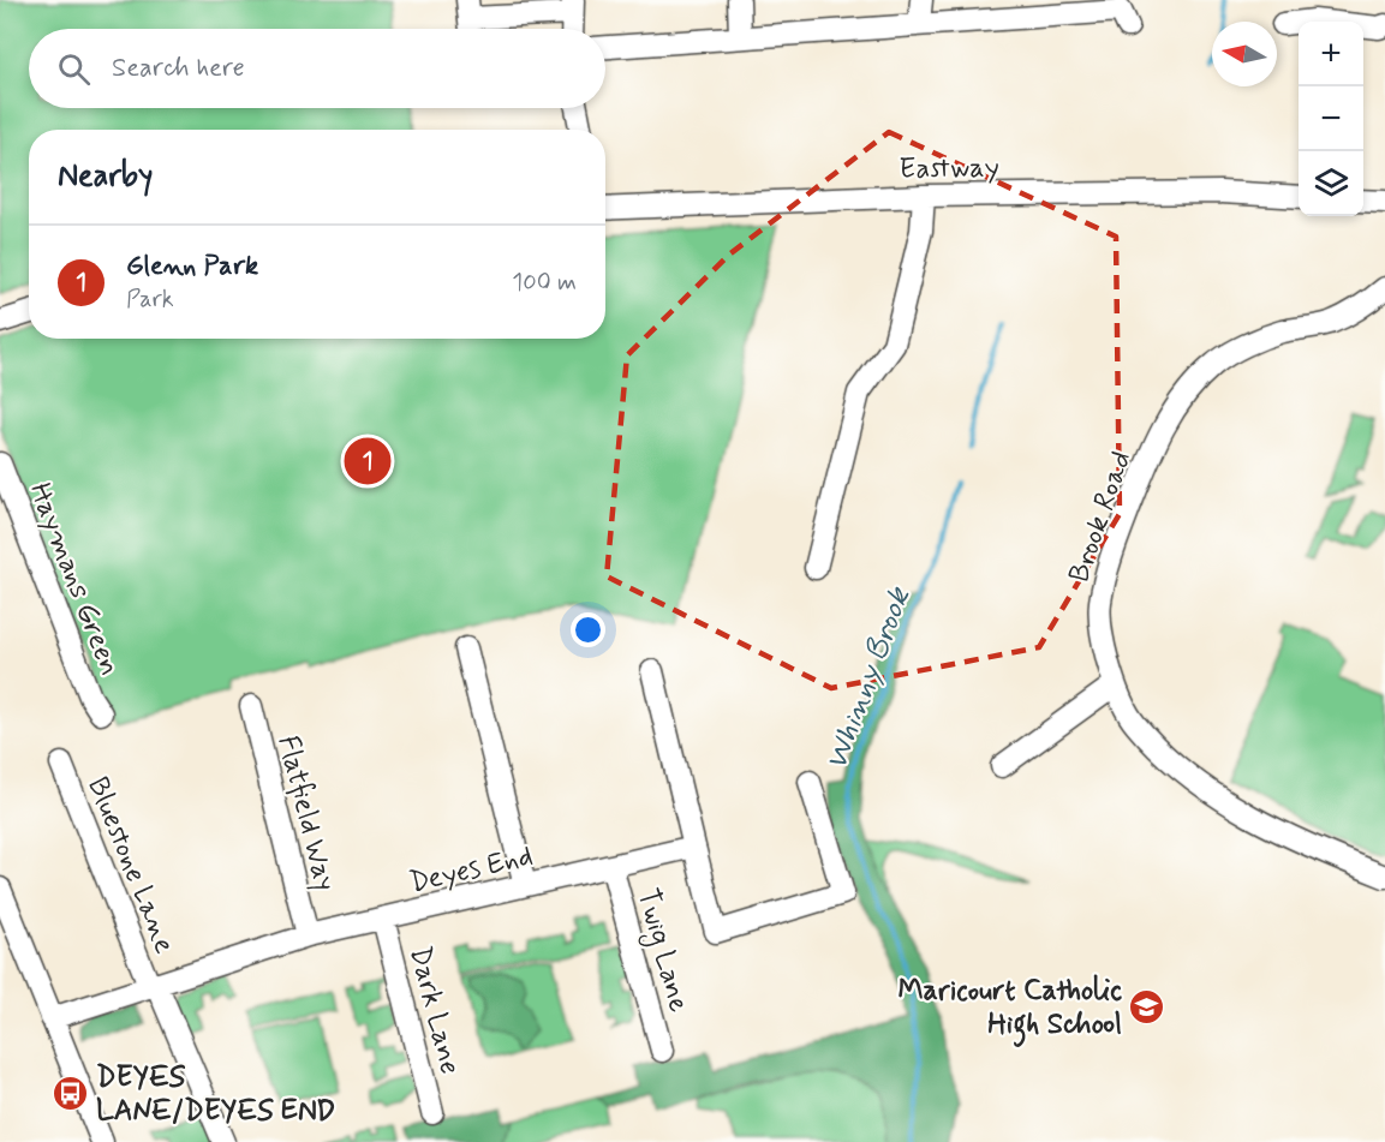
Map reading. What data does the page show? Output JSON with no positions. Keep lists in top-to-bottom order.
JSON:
{
  "streets": {
    "street": [
      "Eastway",
      "Brook Road",
      "Haymans Green",
      "Flatfield Way",
      "Bluestone Lane",
      "Deyes End",
      "Twig Lane",
      "Dark Lane"
    ]
  },
  "crossings": [
    ["Flatfield Way", "Deyes End"],
    ["Bluestone Lane", "Deyes End"],
    ["Deyes End", "Twig Lane"],
    ["Deyes End", "Dark Lane"]
  ],
  "water": ["Whinny Brook"],
  "places": {
    "school or university": ["Maricourt Catholic High School"],
    "bus stop": ["DEYES LANE/DEYES END"]
  },
  "north": "left",
  "page": {
    "map_buttons": ["+", "−"],
    "search": "Search here",
    "heading": "Nearby",
    "list": [
      {
        "mark": "1",
        "name": "Glenn Park",
        "note": "Park",
        "value": "100 m"
      }
    ],
    "pins": "1"
  }
}
